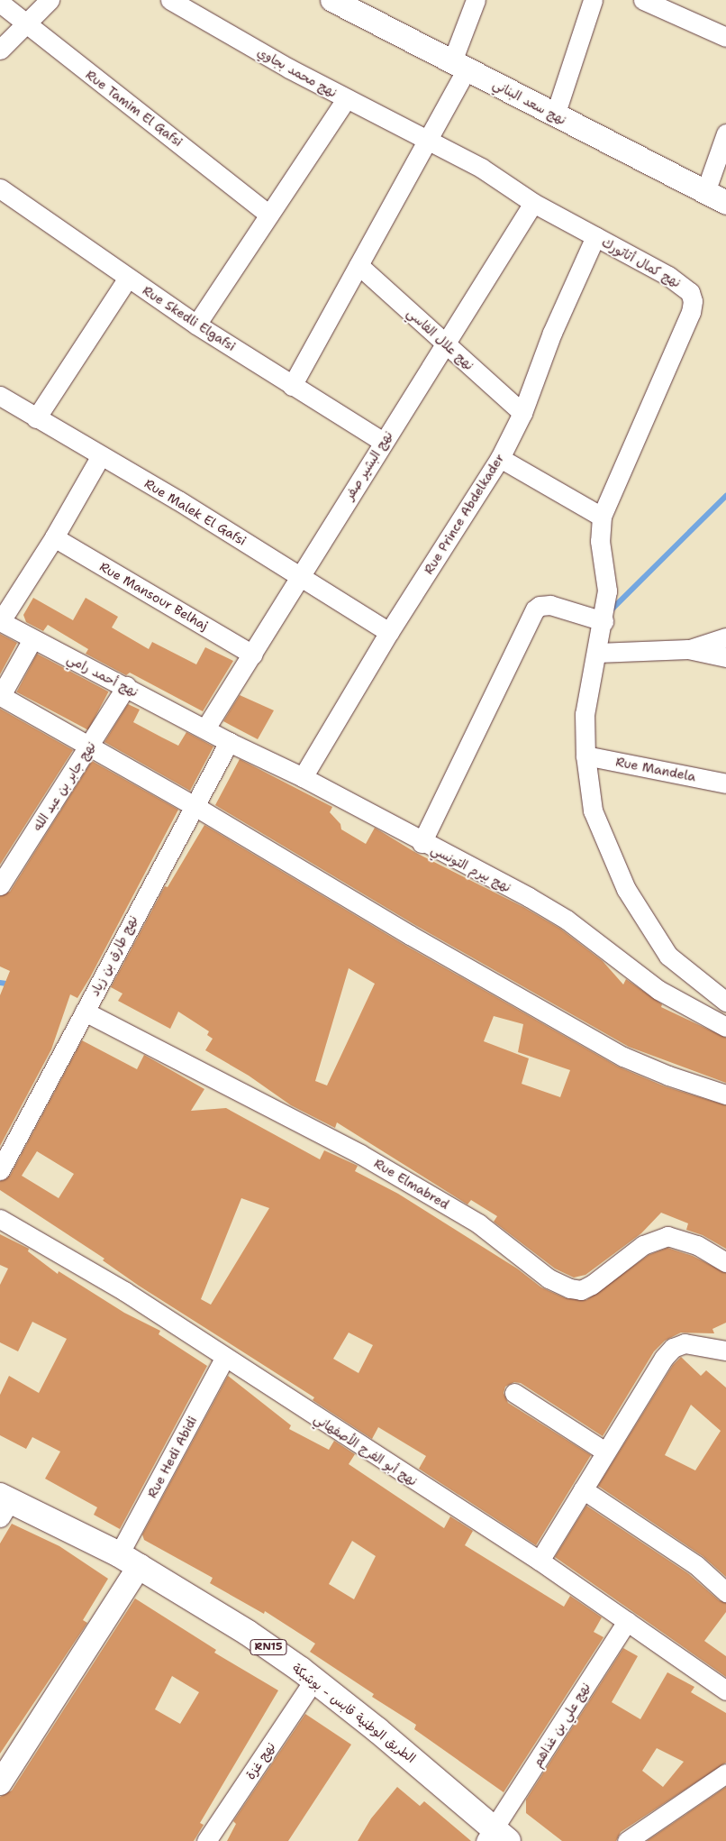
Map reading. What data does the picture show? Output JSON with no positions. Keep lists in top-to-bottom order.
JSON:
{
  "streets": {
    "main road": ["RN15", "الطريق الوطنية قابس - بوشبكة"],
    "street": [
      "نهج محمد بجاوي",
      "نهج سعد البناني",
      "Rue Tamim El Gafsi",
      "نهج كمال أتاتورك",
      "Rue Skedli Elgafsi",
      "نهج علال الفاسي",
      "نهج البشير صفر",
      "Rue Malek El Gafsi",
      "Rue Prince Abdelkader",
      "Rue Mansour Belhaj",
      "نهج أحمد رامي",
      "Rue Mandela",
      "نهج جابر بن عبد الله",
      "نهج بيرم التونسي",
      "نهج طارق بن زياد",
      "Rue Elmabred",
      "نهج أبو الفرج الأصفهاني",
      "Rue Hedi Abidi",
      "نهج علي بن غذاهم",
      "نهج غزة"
    ]
  },
  "crossings": [
    ["نهج محمد بجاوي", "نهج كمال أتاتورك"],
    ["نهج كمال أتاتورك", "نهج البشير صفر"],
    ["نهج كمال أتاتورك", "Rue Prince Abdelkader"],
    ["Rue Skedli Elgafsi", "نهج البشير صفر"],
    ["نهج علال الفاسي", "نهج البشير صفر"],
    ["نهج علال الفاسي", "Rue Prince Abdelkader"],
    ["نهج البشير صفر", "Rue Malek El Gafsi"],
    ["نهج البشير صفر", "Rue Mansour Belhaj"],
    ["نهج البشير صفر", "نهج أحمد رامي"],
    ["نهج البشير صفر", "نهج بيرم التونسي"],
    ["Rue Malek El Gafsi", "Rue Prince Abdelkader"],
    ["Rue Prince Abdelkader", "نهج بيرم التونسي"],
    ["نهج أحمد رامي", "نهج جابر بن عبد الله"],
    ["نهج أحمد رامي", "نهج بيرم التونسي"],
    ["نهج بيرم التونسي", "نهج طارق بن زياد"],
    ["نهج طارق بن زياد", "Rue Elmabred"],
    ["نهج أبو الفرج الأصفهاني", "Rue Hedi Abidi"],
    ["نهج أبو الفرج الأصفهاني", "نهج علي بن غذاهم"],
    ["Rue Hedi Abidi", "الطريق الوطنية قابس - بوشبكة"],
    ["الطريق الوطنية قابس - بوشبكة", "نهج علي بن غذاهم"],
    ["الطريق الوطنية قابس - بوشبكة", "نهج غزة"]
  ]
}
